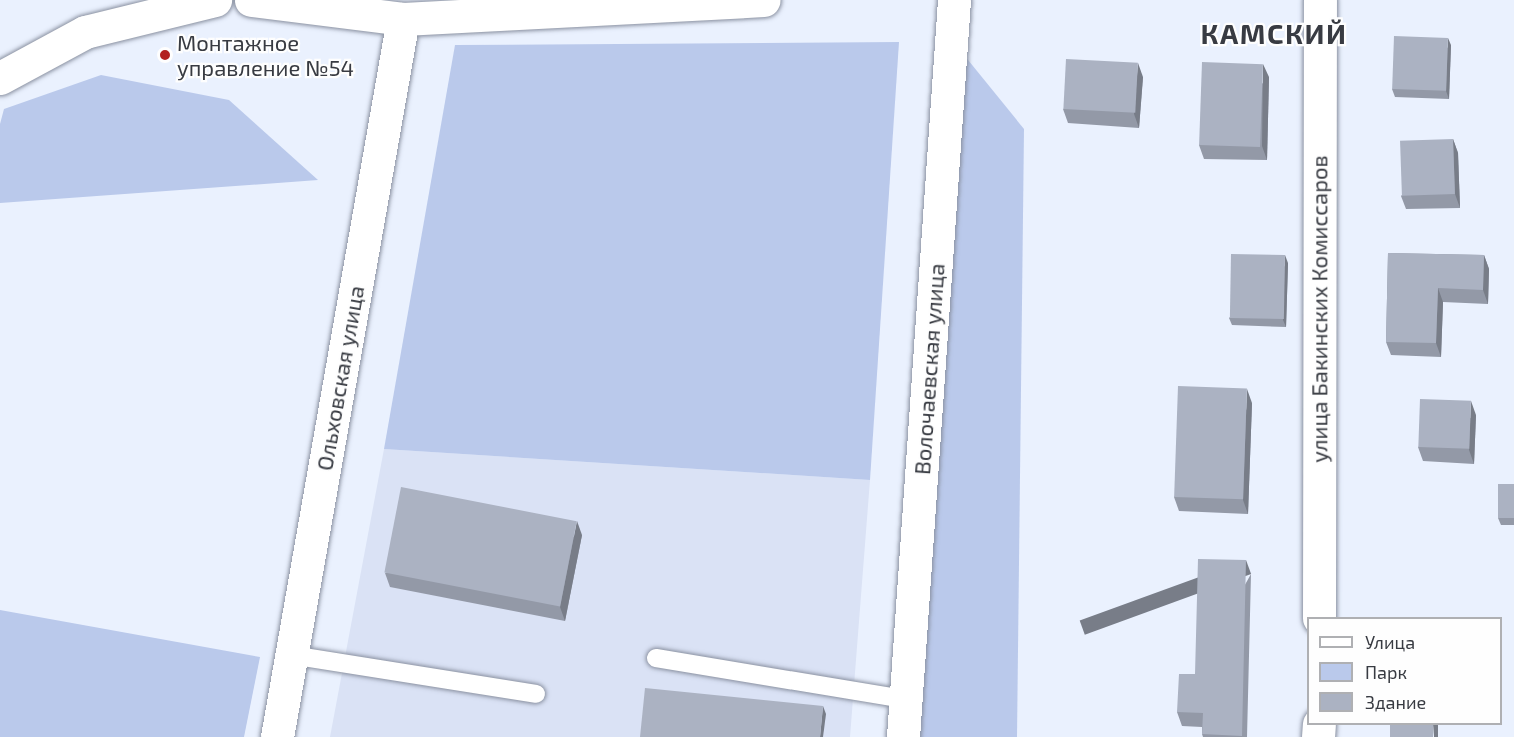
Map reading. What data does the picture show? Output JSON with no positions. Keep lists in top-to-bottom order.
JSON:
{
  "streets": {
    "street": ["улица Бакинских Комиссаров", "Волочаевская улица", "Ольховская улица"]
  },
  "districts": ["КАМСКИЙ"],
  "places": ["Монтажное управление №54"],
  "legend": ["Улица", "Парк", "Здание"]
}
